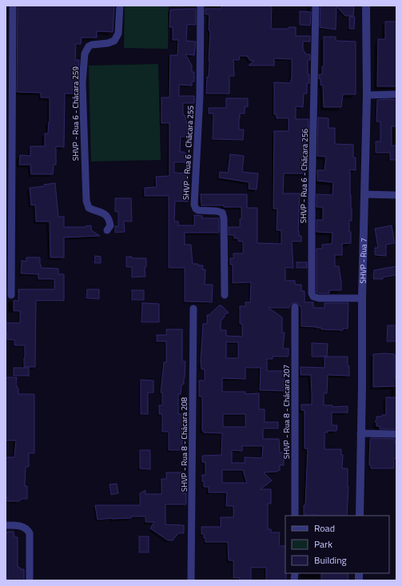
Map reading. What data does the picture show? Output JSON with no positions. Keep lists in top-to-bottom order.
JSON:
{
  "streets": {
    "street": [
      "SHVP - Rua 6 - Chácara 259",
      "SHVP - Rua 6 - Chácara 255",
      "SHVP - Rua 6 - Chácara 256",
      "SHVP - Rua 7",
      "SHVP - Rua 8 - Chácara 207",
      "SHVP - Rua 8 - Chácara 208"
    ]
  },
  "crossings": [
    ["SHVP - Rua 6 - Chácara 256", "SHVP - Rua 7"]
  ],
  "legend": ["Road", "Park", "Building"]
}
